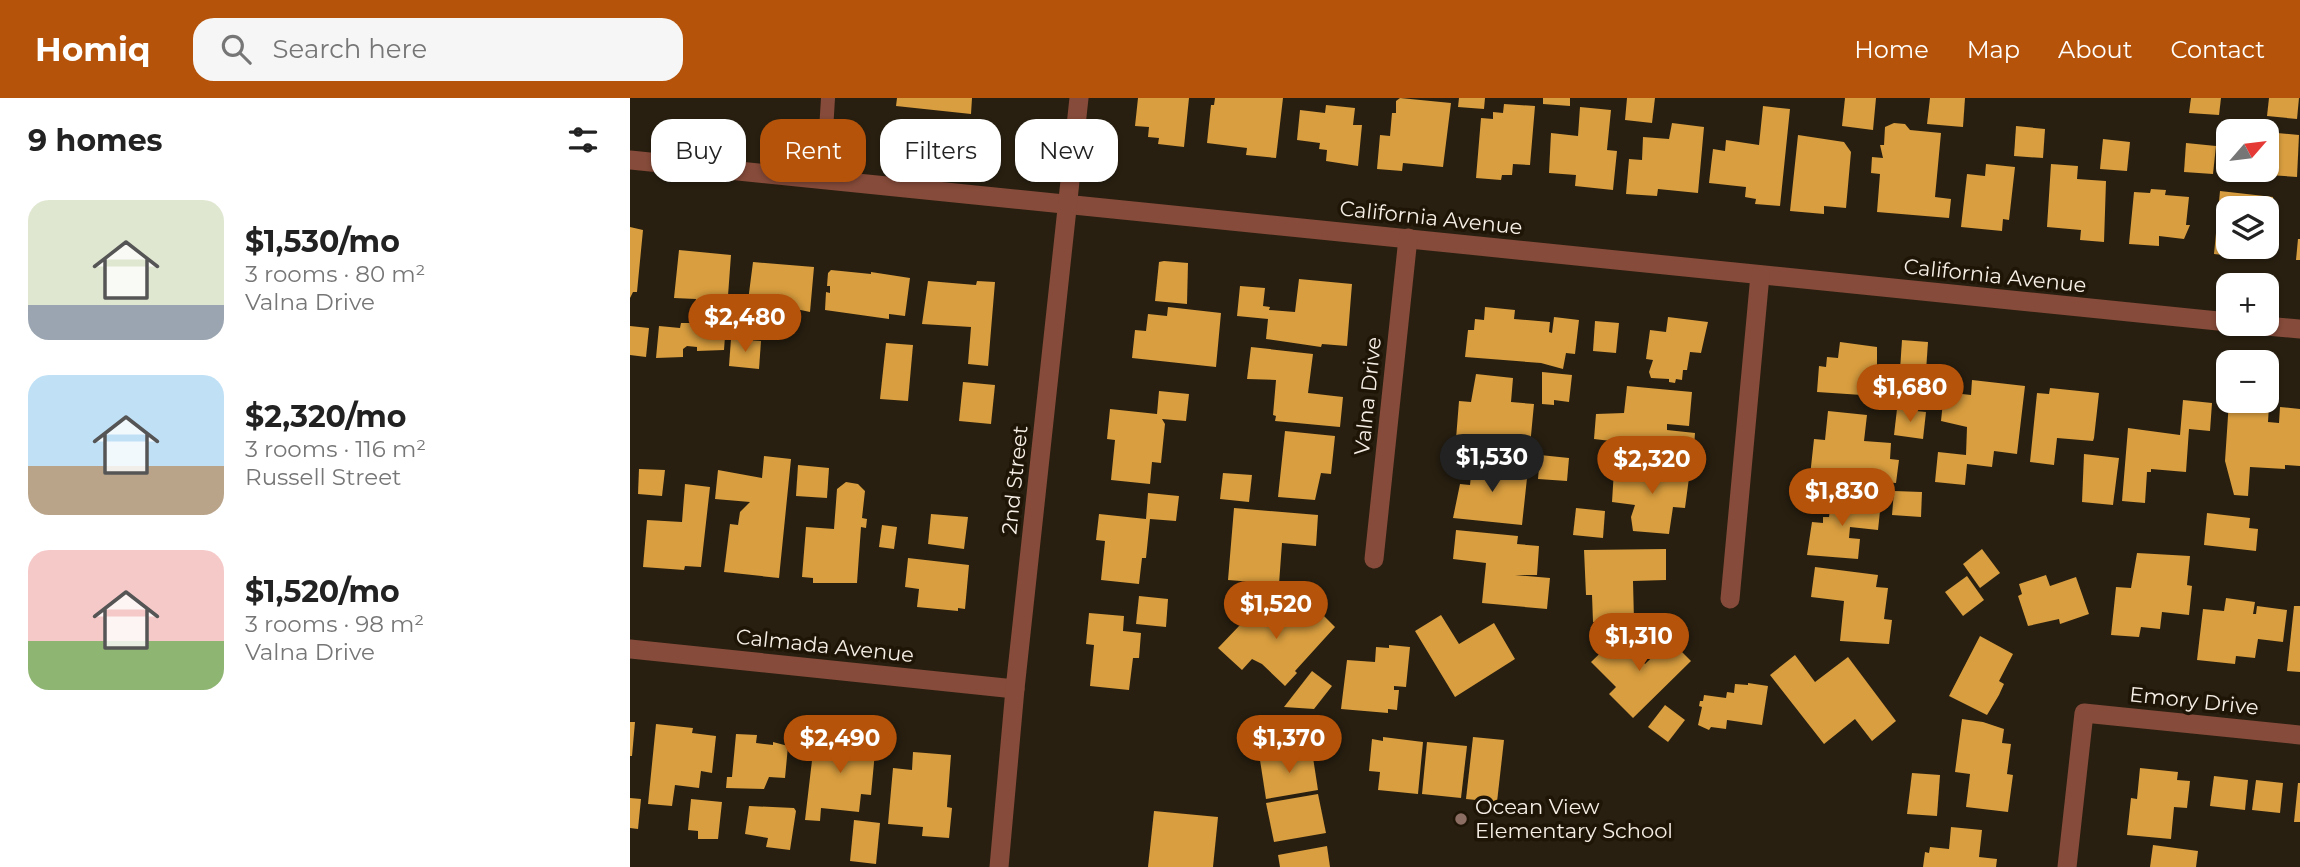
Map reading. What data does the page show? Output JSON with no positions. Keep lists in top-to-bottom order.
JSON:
{
  "streets": {
    "street": [
      "California Avenue",
      "Valna Drive",
      "2nd Street",
      "Calmada Avenue",
      "Emory Drive"
    ]
  },
  "crossings": [
    ["California Avenue", "Valna Drive"],
    ["California Avenue", "2nd Street"],
    ["2nd Street", "Calmada Avenue"]
  ],
  "places": ["Ocean View Elementary School"],
  "north": "top right",
  "page": {
    "header": "Homiq",
    "search": "Search here",
    "nav": [
      "Home",
      "Map",
      "About",
      "Contact"
    ],
    "heading": "9 homes",
    "map_buttons": ["+", "−"],
    "chip": [
      "Buy",
      "Rent",
      "Filters",
      "New"
    ],
    "list": [
      {
        "name": "$1,530/mo",
        "note": "3 rooms · 80 m² · Valna Drive"
      },
      {
        "name": "$2,320/mo",
        "note": "3 rooms · 116 m² · Russell Street"
      },
      {
        "name": "$1,520/mo",
        "note": "3 rooms · 98 m² · Valna Drive"
      }
    ],
    "price": [
      "$2,480",
      "$1,680",
      "$1,530",
      "$2,320",
      "$1,830",
      "$1,520",
      "$1,310",
      "$2,490",
      "$1,370"
    ]
  }
}
